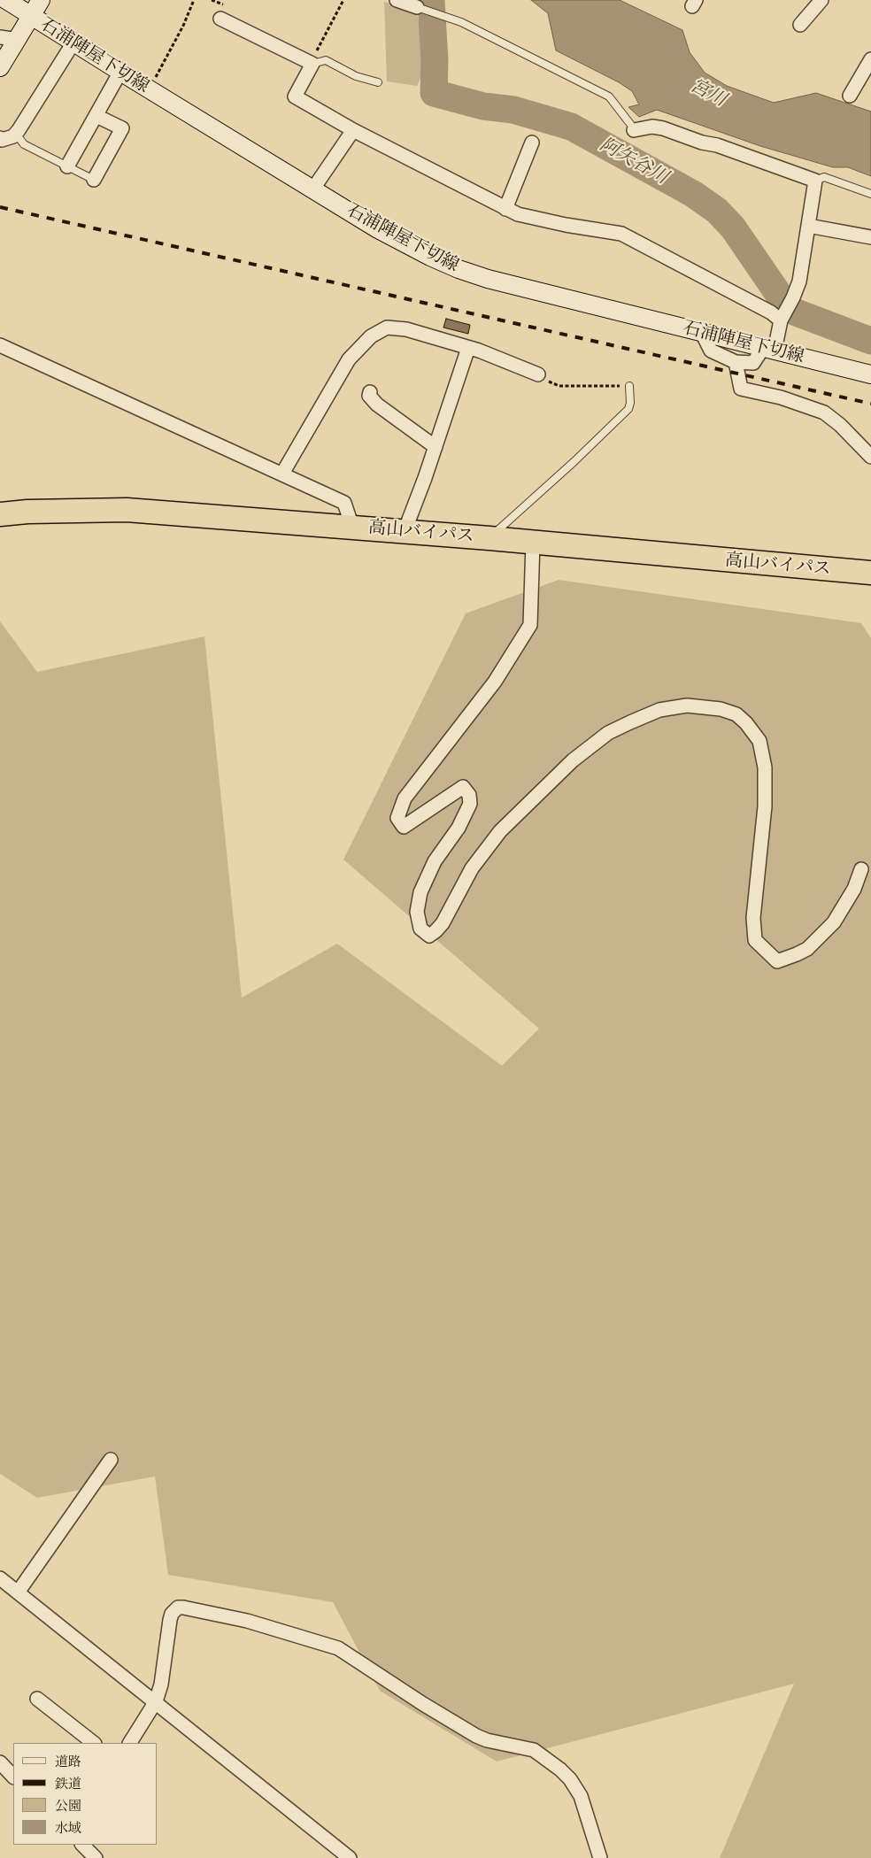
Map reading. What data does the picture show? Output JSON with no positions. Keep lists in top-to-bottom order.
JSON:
{
  "streets": {
    "highway": ["高山バイパス"],
    "main road": ["石浦陣屋下切線"]
  },
  "water": ["宮川", "阿矢谷川"],
  "legend": [
    "道路",
    "鉄道",
    "公園",
    "水域"
  ]
}
